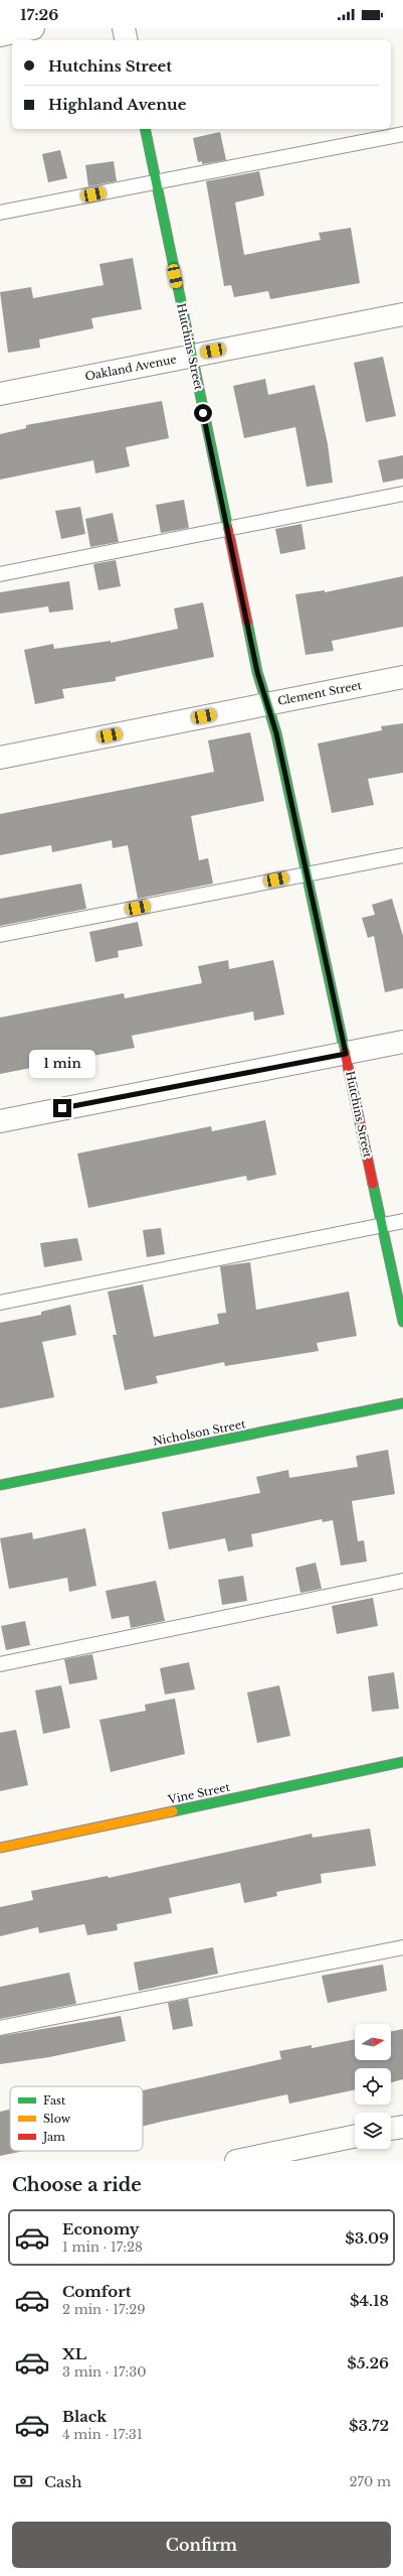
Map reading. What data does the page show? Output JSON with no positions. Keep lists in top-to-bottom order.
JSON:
{
  "streets": {
    "street": [
      "Hutchins Street",
      "Oakland Avenue",
      "Clement Street",
      "Nicholson Street",
      "Vine Street"
    ]
  },
  "crossings": [
    ["Hutchins Street", "Oakland Avenue"],
    ["Hutchins Street", "Clement Street"]
  ],
  "legend": ["Fast", "Slow", "Jam"],
  "north": "right",
  "page": {
    "status": "17:26",
    "banner": ["Hutchins Street", "Highland Avenue"],
    "bubble": "1 min",
    "heading": "Choose a ride",
    "list": [
      {
        "name": "Economy",
        "note": "1 min · 17:28",
        "value": "$3.09"
      },
      {
        "name": "Comfort",
        "note": "2 min · 17:29",
        "value": "$4.18"
      },
      {
        "name": "XL",
        "note": "3 min · 17:30",
        "value": "$5.26"
      },
      {
        "name": "Black",
        "note": "4 min · 17:31",
        "value": "$3.72"
      }
    ],
    "pay": ["Cash", "270 m"],
    "buttons": "Confirm"
  }
}
